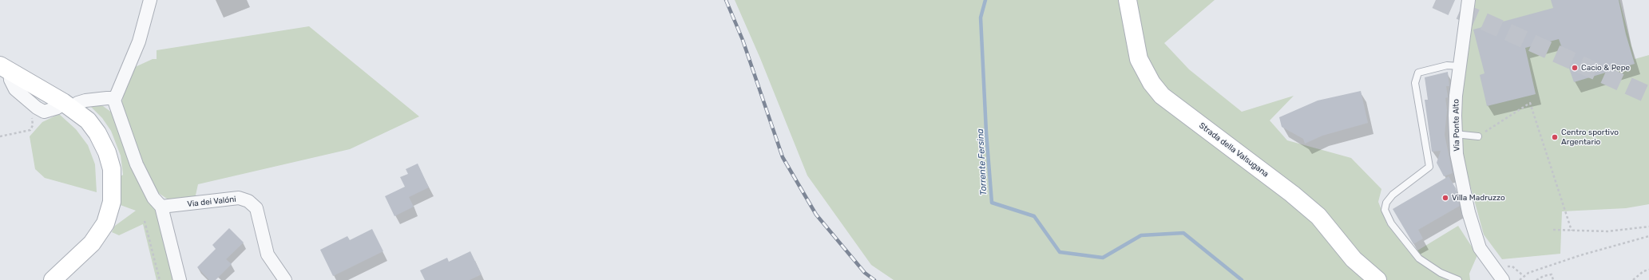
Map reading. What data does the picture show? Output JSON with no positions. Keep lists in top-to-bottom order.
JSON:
{
  "streets": {
    "main road": ["Strada della Valsugana"],
    "street": ["Via Ponte Alto", "Via dei Valóni"]
  },
  "water": ["Torrente Fersina"],
  "places": ["Cacio & Pepe", "Centro sportivo Argentario", "Villa Madruzzo"]
}
